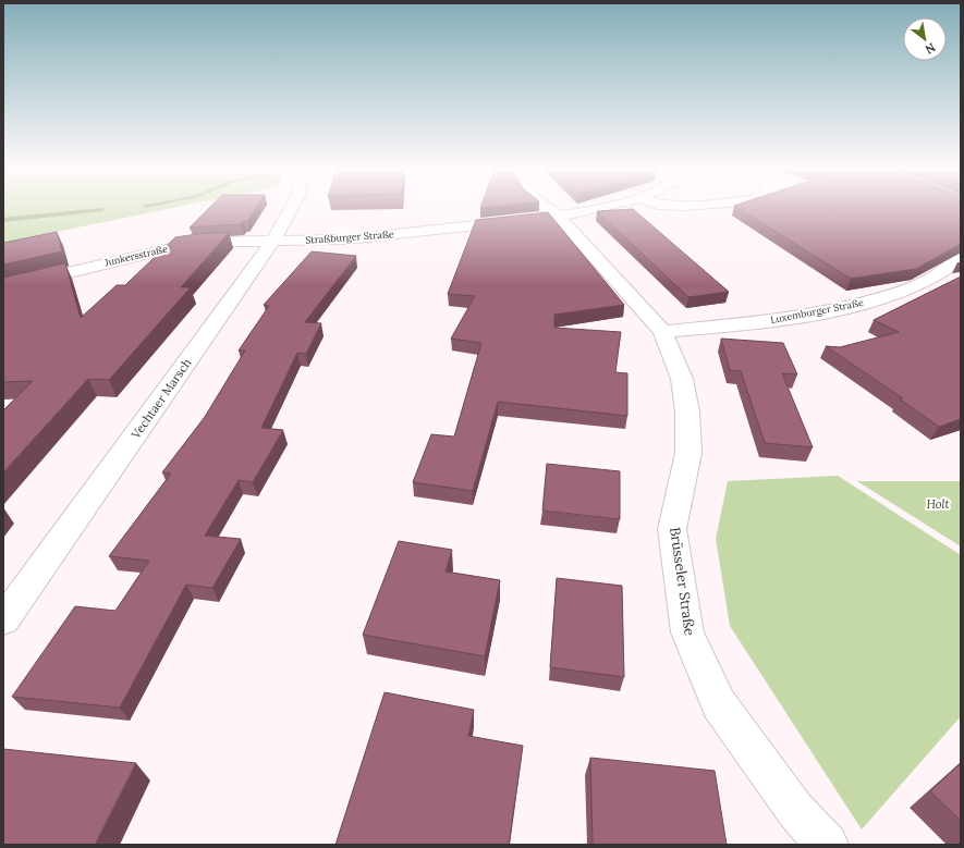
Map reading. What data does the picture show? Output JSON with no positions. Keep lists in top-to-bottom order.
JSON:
{
  "streets": {
    "street": [
      "Straßburger Straße",
      "Junkersstraße",
      "Luxemburger Straße",
      "Vechtaer Marsch",
      "Brüsseler Straße"
    ]
  },
  "crossings": [
    ["Straßburger Straße", "Junkersstraße"],
    ["Straßburger Straße", "Vechtaer Marsch"],
    ["Junkersstraße", "Vechtaer Marsch"],
    ["Luxemburger Straße", "Brüsseler Straße"]
  ],
  "parks": ["Holt"],
  "north": "bottom right"
}
